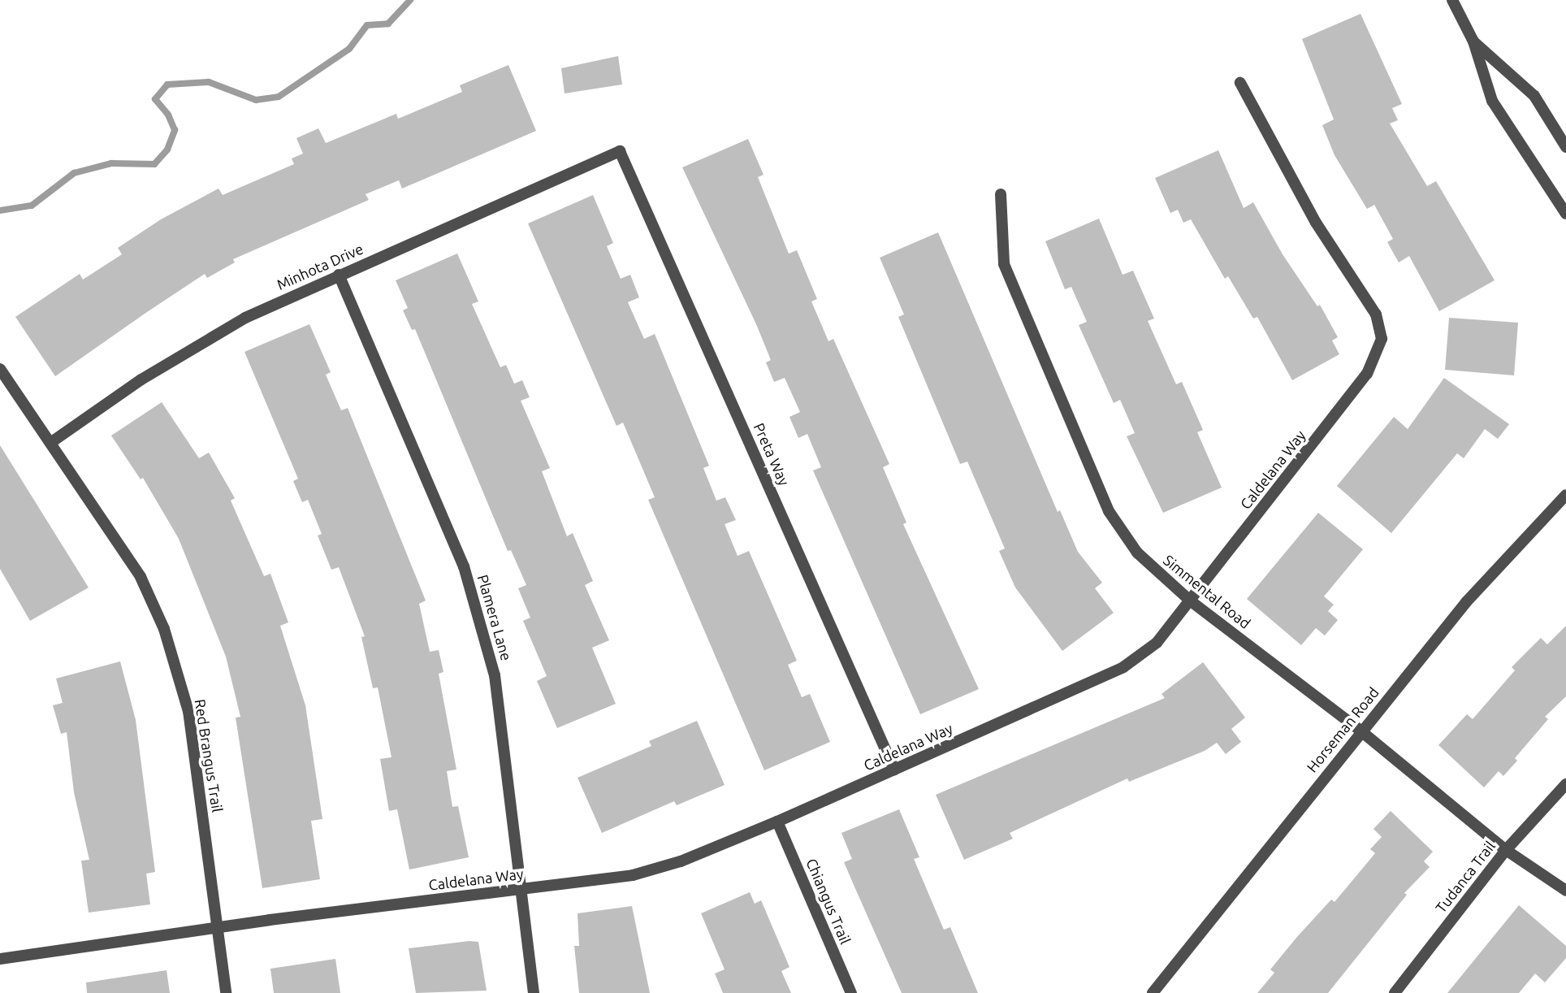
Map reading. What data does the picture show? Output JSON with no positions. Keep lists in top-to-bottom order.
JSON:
{
  "streets": {
    "street": [
      "Minhota Drive",
      "Preta Way",
      "Caldelana Way",
      "Simmental Road",
      "Plamera Lane",
      "Horseman Road",
      "Red Brangus Trail",
      "Tudanca Trail",
      "Chiangus Trail"
    ]
  },
  "crossings": [
    ["Minhota Drive", "Preta Way"],
    ["Minhota Drive", "Plamera Lane"],
    ["Minhota Drive", "Red Brangus Trail"],
    ["Preta Way", "Caldelana Way"],
    ["Caldelana Way", "Simmental Road"],
    ["Caldelana Way", "Plamera Lane"],
    ["Caldelana Way", "Red Brangus Trail"],
    ["Caldelana Way", "Chiangus Trail"],
    ["Simmental Road", "Horseman Road"],
    ["Simmental Road", "Tudanca Trail"]
  ]
}
